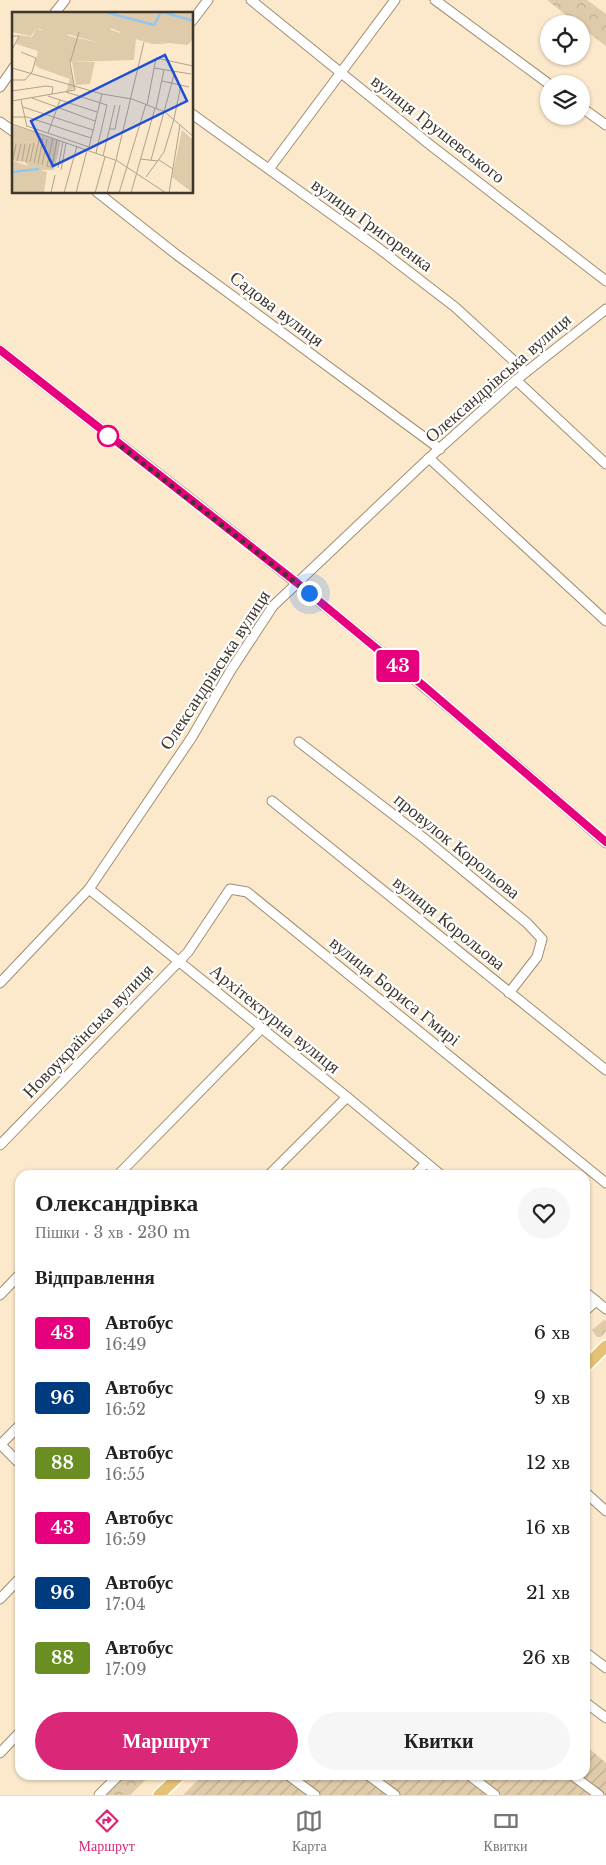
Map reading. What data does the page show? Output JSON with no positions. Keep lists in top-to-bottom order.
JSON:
{
  "streets": {
    "street": [
      "вулиця Грушевського",
      "вулиця Григоренка",
      "Садова вулиця",
      "Олександрівська вулиця",
      "провулок Корольова",
      "вулиця Корольова",
      "вулиця Бориса Гмирі",
      "Архітектурна вулиця",
      "Новоукраїнська вулиця"
    ]
  },
  "crossings": [
    ["вулиця Григоренка", "Олександрівська вулиця"],
    ["Садова вулиця", "Олександрівська вулиця"],
    ["Олександрівська вулиця", "Архітектурна вулиця"],
    ["провулок Корольова", "вулиця Корольова"],
    ["вулиця Бориса Гмирі", "Архітектурна вулиця"],
    ["вулиця Бориса Гмирі", "Новоукраїнська вулиця"],
    ["Архітектурна вулиця", "Новоукраїнська вулиця"]
  ],
  "lines": ["bus line 43"],
  "page": {
    "on_map": "43",
    "heading": [
      ["Олександрівка", "Пішки · 3 хв · 230 m"],
      "Відправлення"
    ],
    "list": [
      {
        "mark": "43",
        "name": "Автобус",
        "note": "16:49",
        "value": "6 хв"
      },
      {
        "mark": "96",
        "name": "Автобус",
        "note": "16:52",
        "value": "9 хв"
      },
      {
        "mark": "88",
        "name": "Автобус",
        "note": "16:55",
        "value": "12 хв"
      },
      {
        "mark": "43",
        "name": "Автобус",
        "note": "16:59",
        "value": "16 хв"
      },
      {
        "mark": "96",
        "name": "Автобус",
        "note": "17:04",
        "value": "21 хв"
      },
      {
        "mark": "88",
        "name": "Автобус",
        "note": "17:09",
        "value": "26 хв"
      }
    ],
    "buttons": ["Маршрут", "Квитки"],
    "tabs": ["Маршрут", "Карта", "Квитки"]
  }
}
